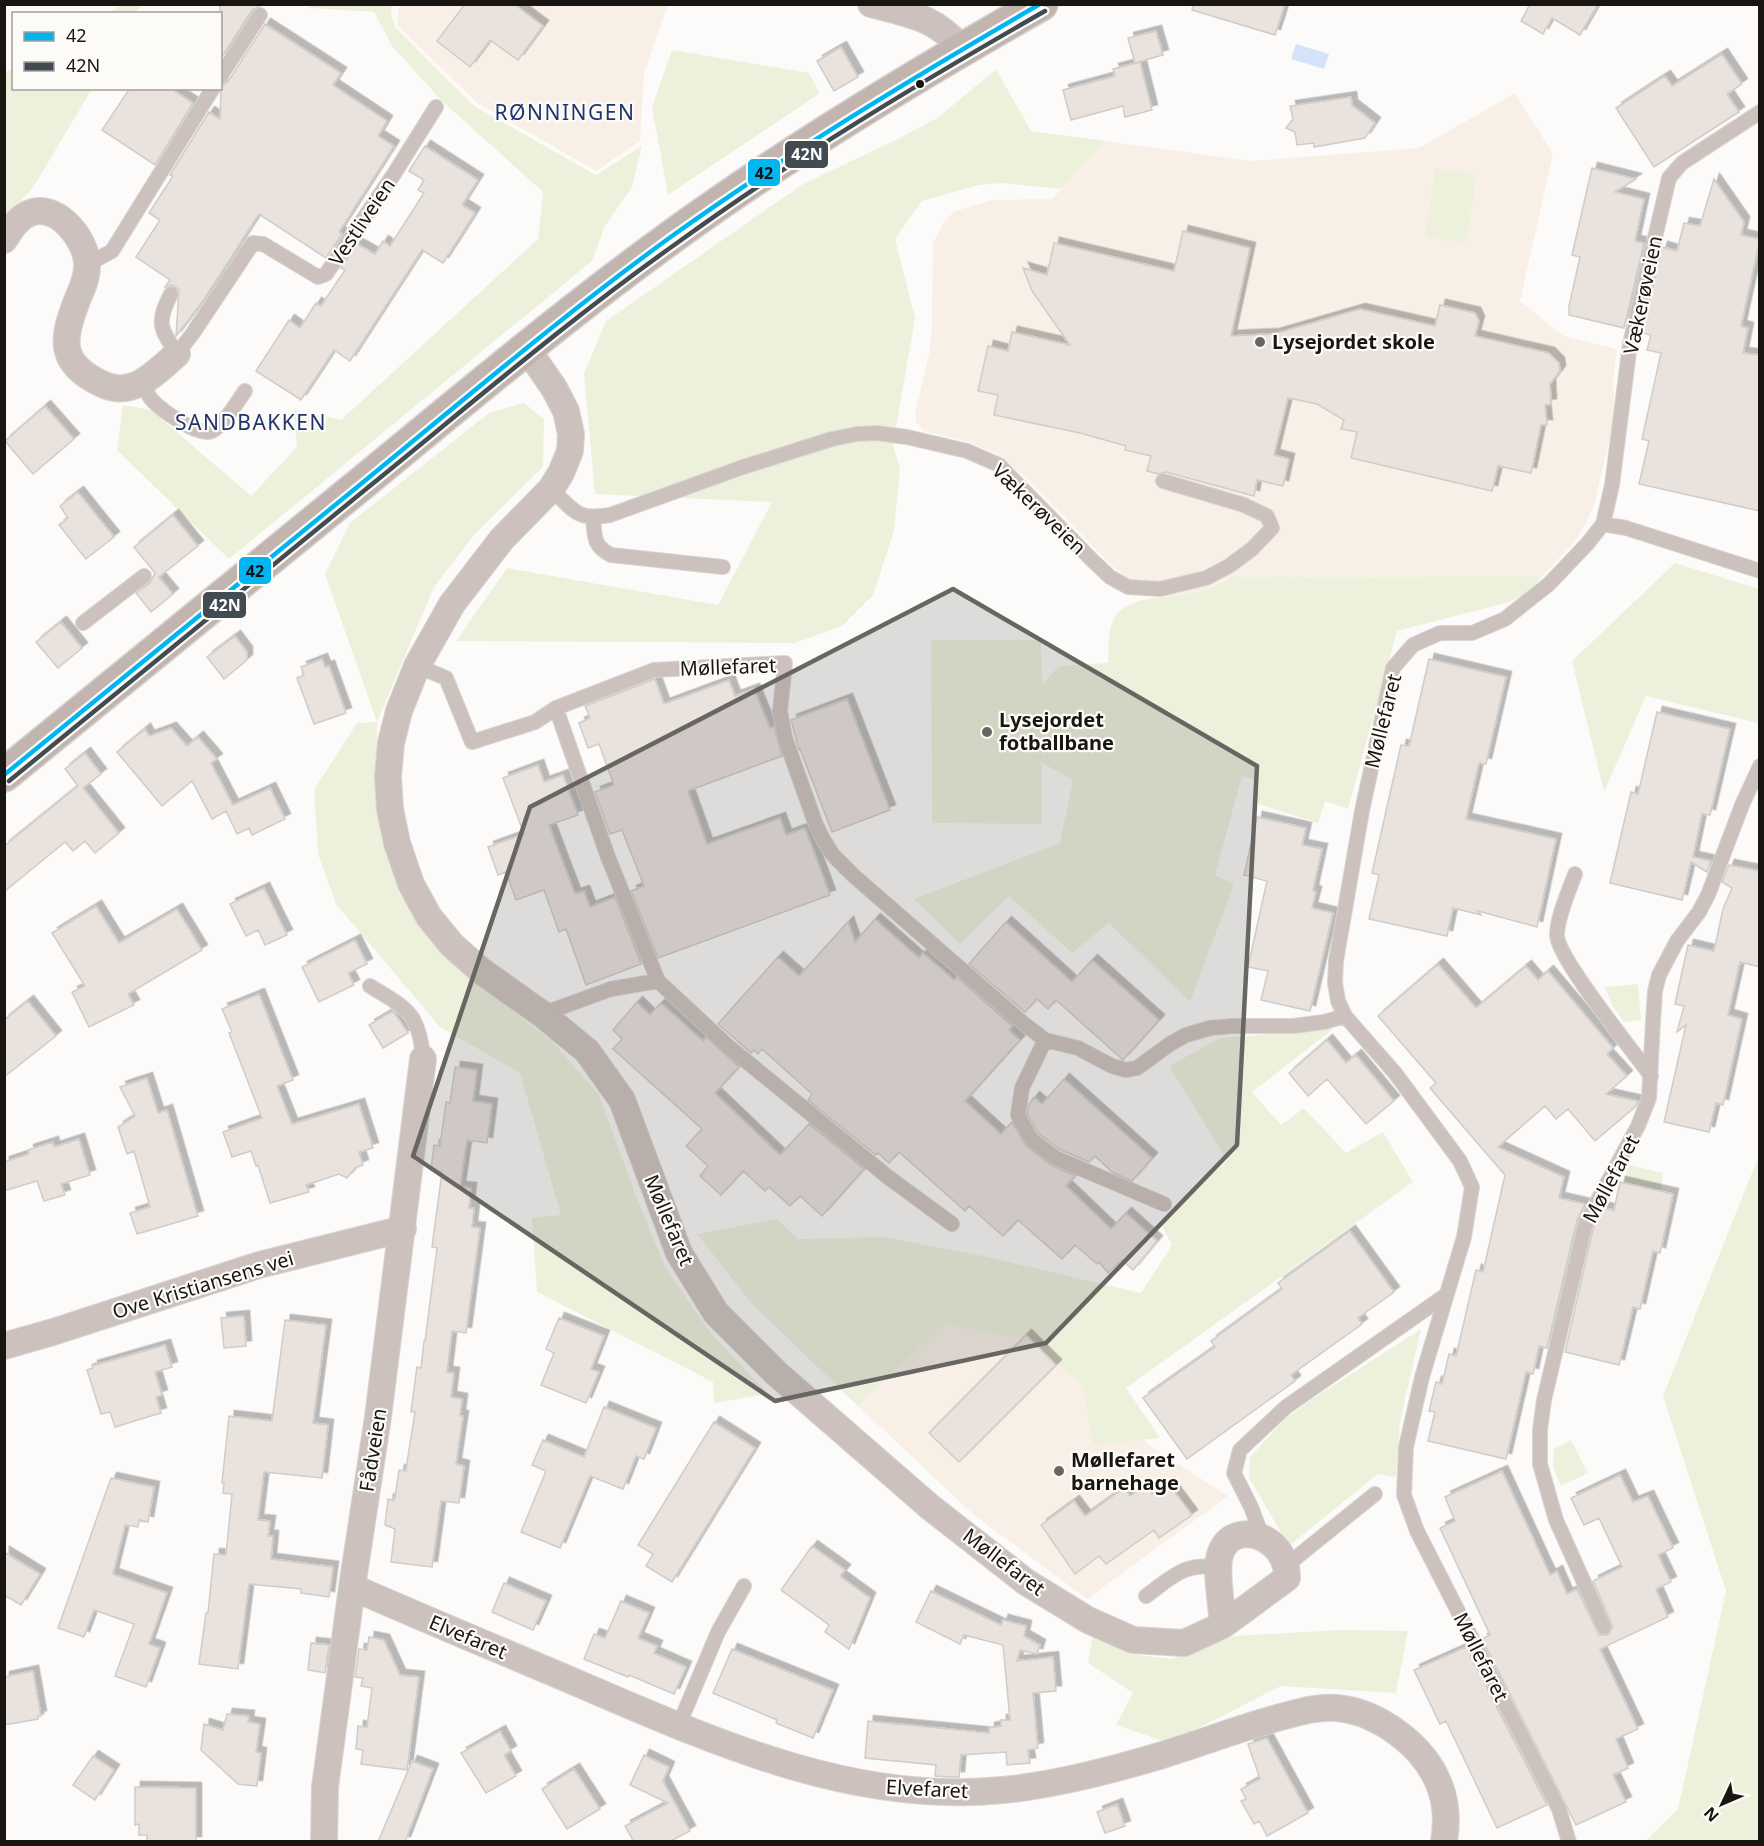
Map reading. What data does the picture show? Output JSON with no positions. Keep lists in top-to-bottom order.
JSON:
{
  "streets": {
    "street": [
      "Vestliveien",
      "Møllefaret",
      "Ove Kristiansens vei",
      "Fådveien",
      "Elvefaret"
    ],
    "lane": ["Vækerøveien"]
  },
  "crossings": [
    ["Vækerøveien", "Møllefaret"],
    ["Ove Kristiansens vei", "Fådveien"],
    ["Fådveien", "Elvefaret"]
  ],
  "districts": ["RØNNINGEN", "SANDBAKKEN"],
  "places": ["Lysejordet skole", "Lysejordet fotballbane", "Møllefaret barnehage"],
  "lines": ["transit line 42", "transit line 42N"],
  "legend": ["42", "42N"],
  "north": "bottom left"
}
